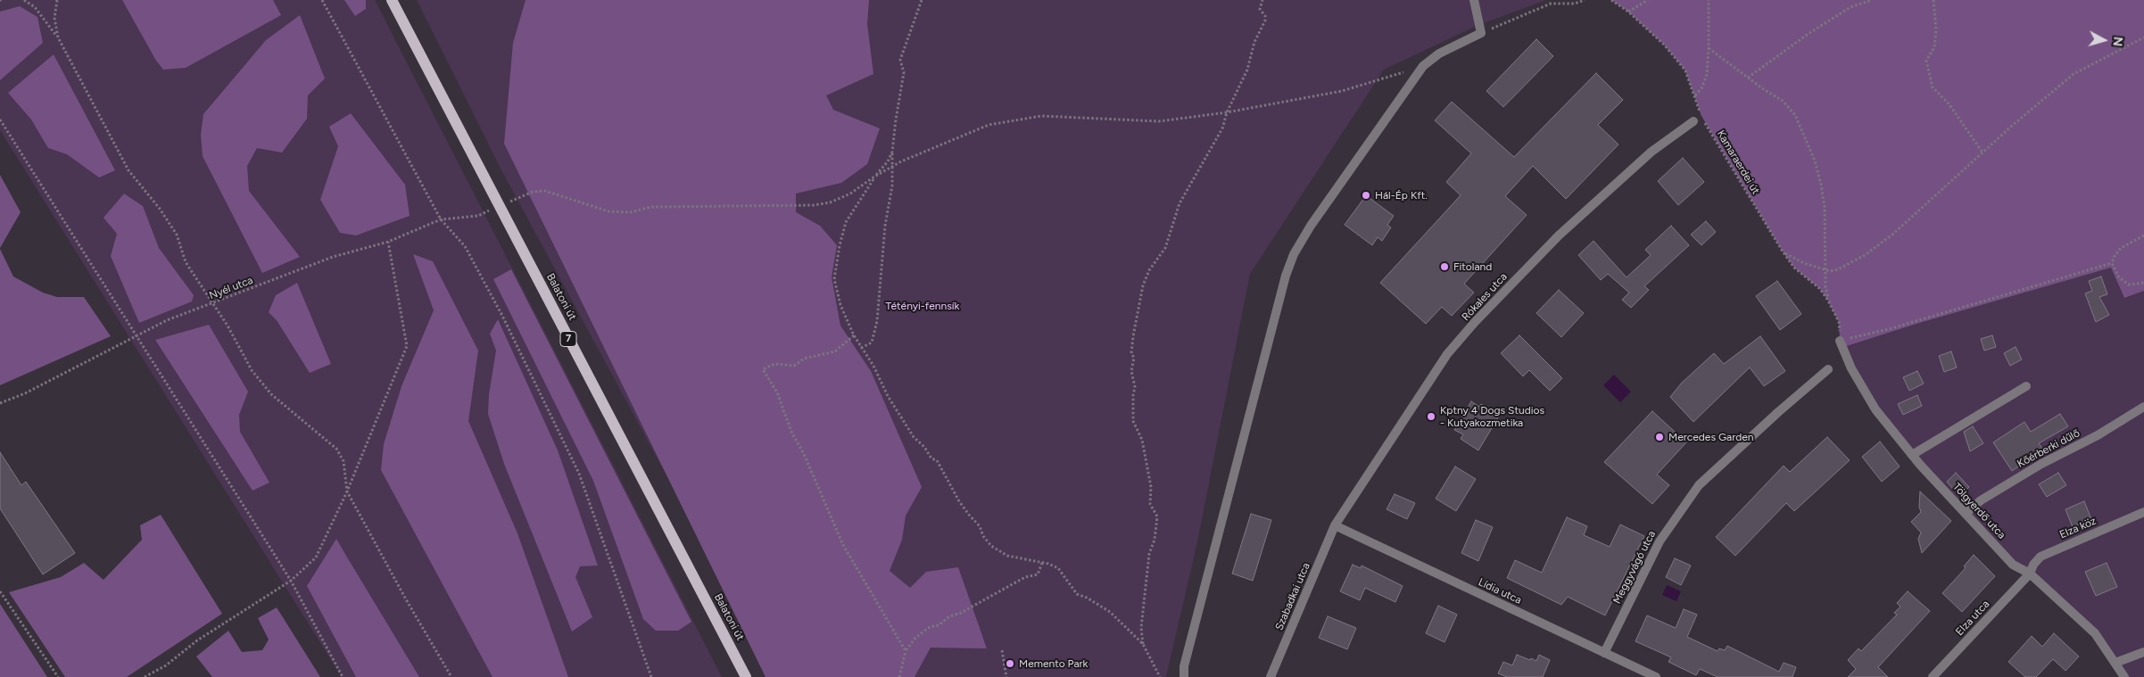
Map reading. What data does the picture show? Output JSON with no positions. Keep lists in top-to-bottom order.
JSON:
{
  "streets": {
    "main road": ["Balatoni út", "7"],
    "street": [
      "Rókales utca",
      "Kőérberki dűlő",
      "Tölgyerdő utca",
      "Elza köz",
      "Meggyvágó utca",
      "Lídia utca",
      "Szabadkai utca",
      "Elza utca"
    ],
    "path": ["Kamaraerdei út", "Nyél utca"]
  },
  "crossings": [
    ["Kamaraerdei út", "Tölgyerdő utca"],
    ["Rókales utca", "Lídia utca"],
    ["Rókales utca", "Szabadkai utca"],
    ["Kőérberki dűlő", "Tölgyerdő utca"],
    ["Tölgyerdő utca", "Elza köz"],
    ["Tölgyerdő utca", "Elza utca"],
    ["Elza köz", "Elza utca"],
    ["Meggyvágó utca", "Lídia utca"],
    ["Lídia utca", "Szabadkai utca"]
  ],
  "parks": ["Tétényi-fennsík"],
  "places": [
    "Hál-Ép Kft.",
    "Fitoland",
    "Kptny 4 Dogs Studios - Kutyakozmetika",
    "Mercedes Garden",
    "Memento Park"
  ],
  "north": "right"
}
